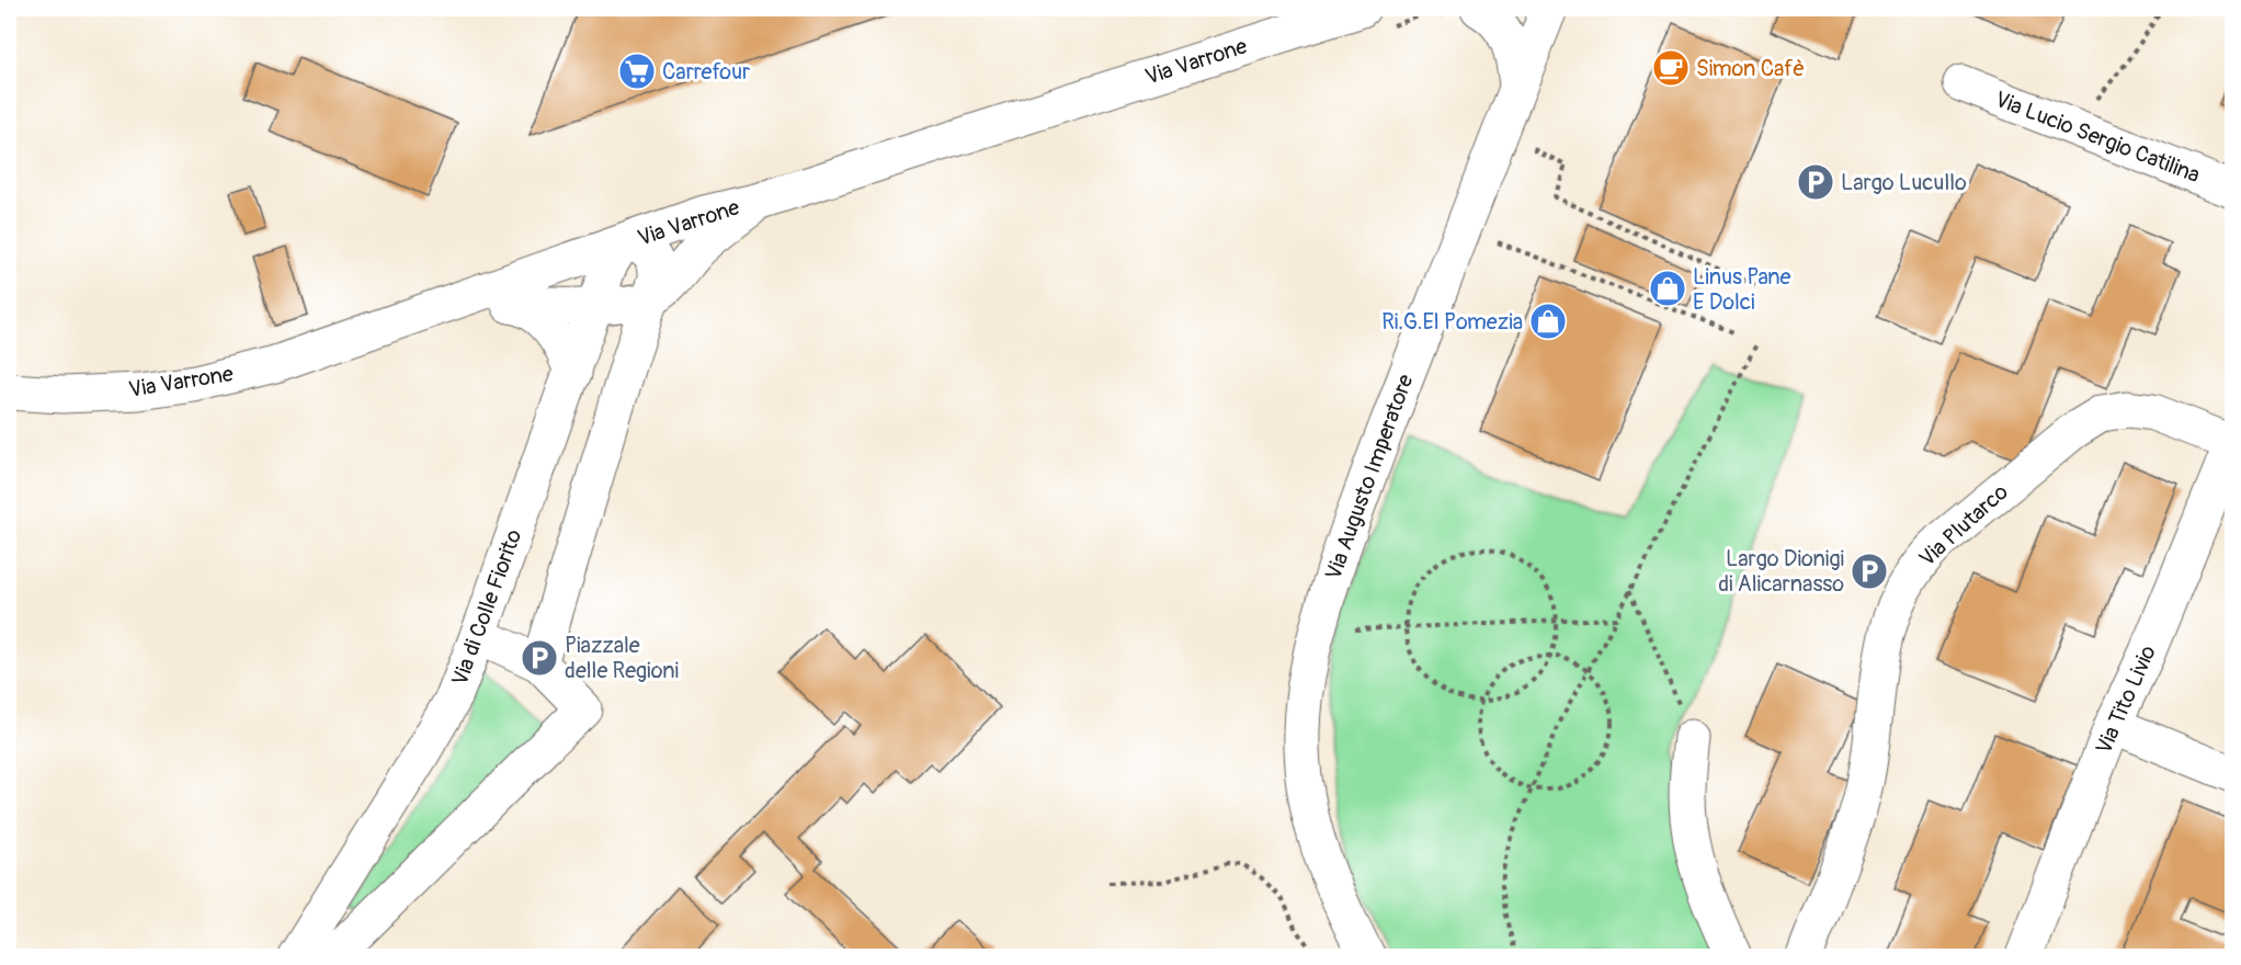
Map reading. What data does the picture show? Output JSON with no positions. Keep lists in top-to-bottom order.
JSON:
{
  "streets": {
    "street": [
      "Via Varrone",
      "Via Lucio Sergio Catilina",
      "Via Augusto Imperatore",
      "Via Plutarco",
      "Via di Colle Fiorito",
      "Via Tito Livio"
    ]
  },
  "crossings": [
    ["Via Varrone", "Via di Colle Fiorito"],
    ["Via Plutarco", "Via Tito Livio"]
  ],
  "places": {
    "cafe": ["Simon Cafè"],
    "supermarket": ["Carrefour"],
    "parking": ["Largo Lucullo", "Largo Dionigi di Alicarnasso", "Piazzale delle Regioni"],
    "shop": ["Linus Pane E Dolci", "Ri.G.El Pomezia"]
  }
}
